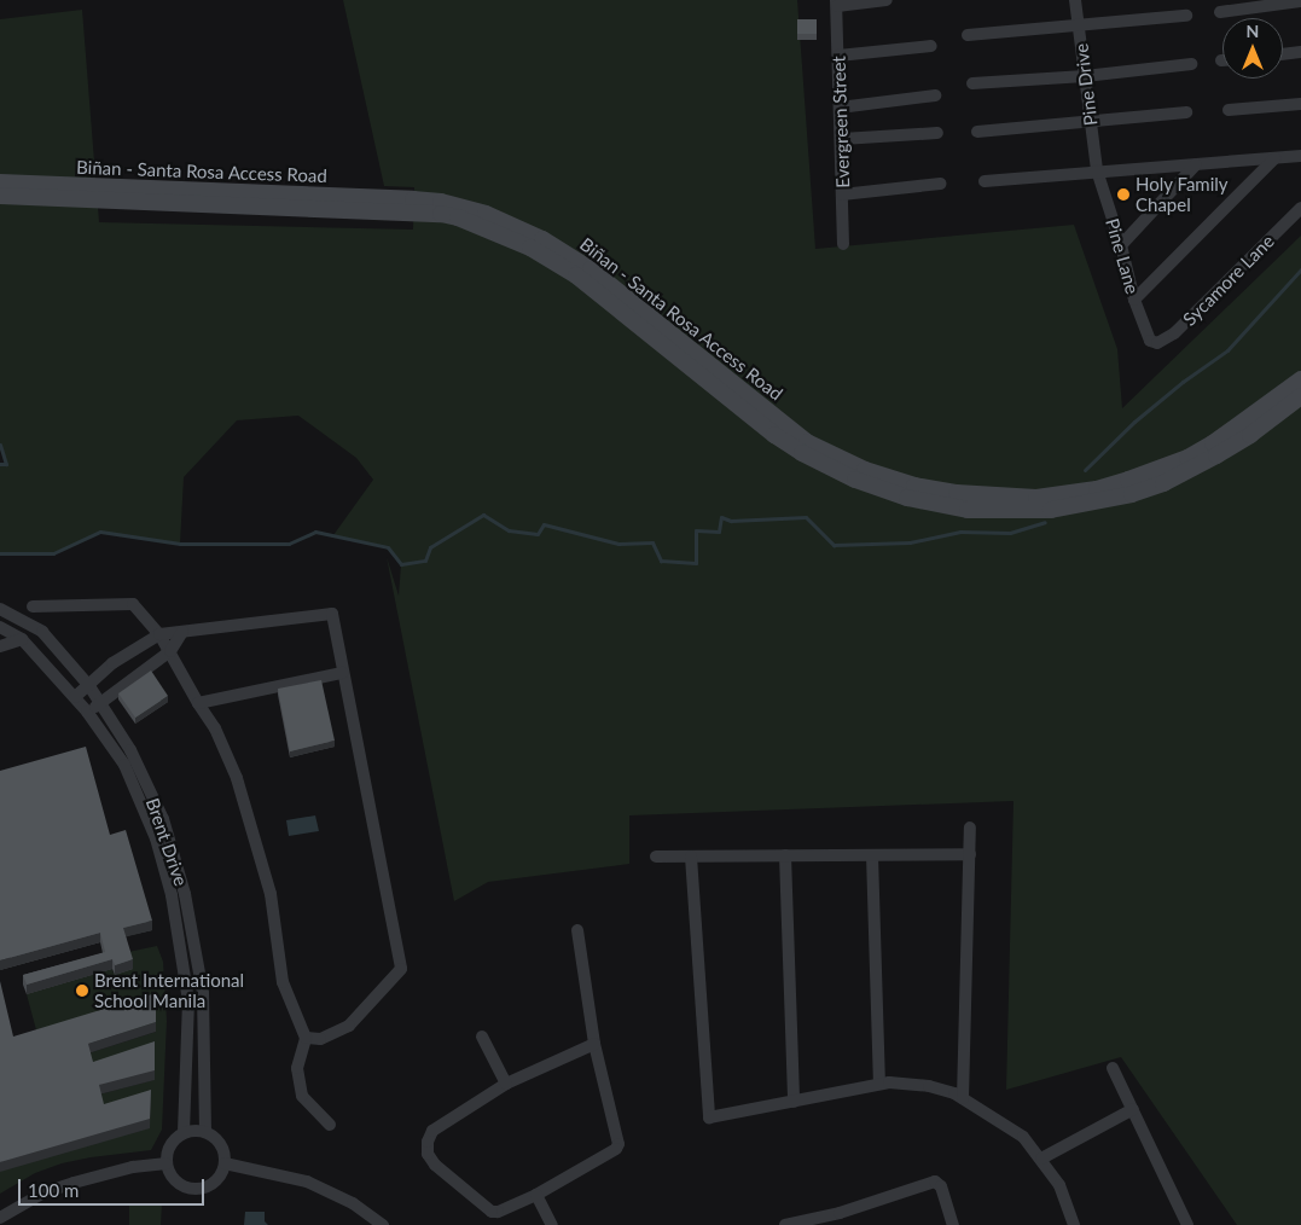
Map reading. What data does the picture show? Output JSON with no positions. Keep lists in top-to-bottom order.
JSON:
{
  "streets": {
    "main road": ["Biñan - Santa Rosa Access Road"],
    "street": [
      "Pine Drive",
      "Evergreen Street",
      "Pine Lane",
      "Sycamore Lane",
      "Brent Drive"
    ]
  },
  "crossings": [
    ["Pine Drive", "Pine Lane"],
    ["Pine Lane", "Sycamore Lane"]
  ],
  "places": ["Holy Family Chapel", "Brent International School Manila"],
  "scale_bar": "100 m",
  "north": "top"
}
